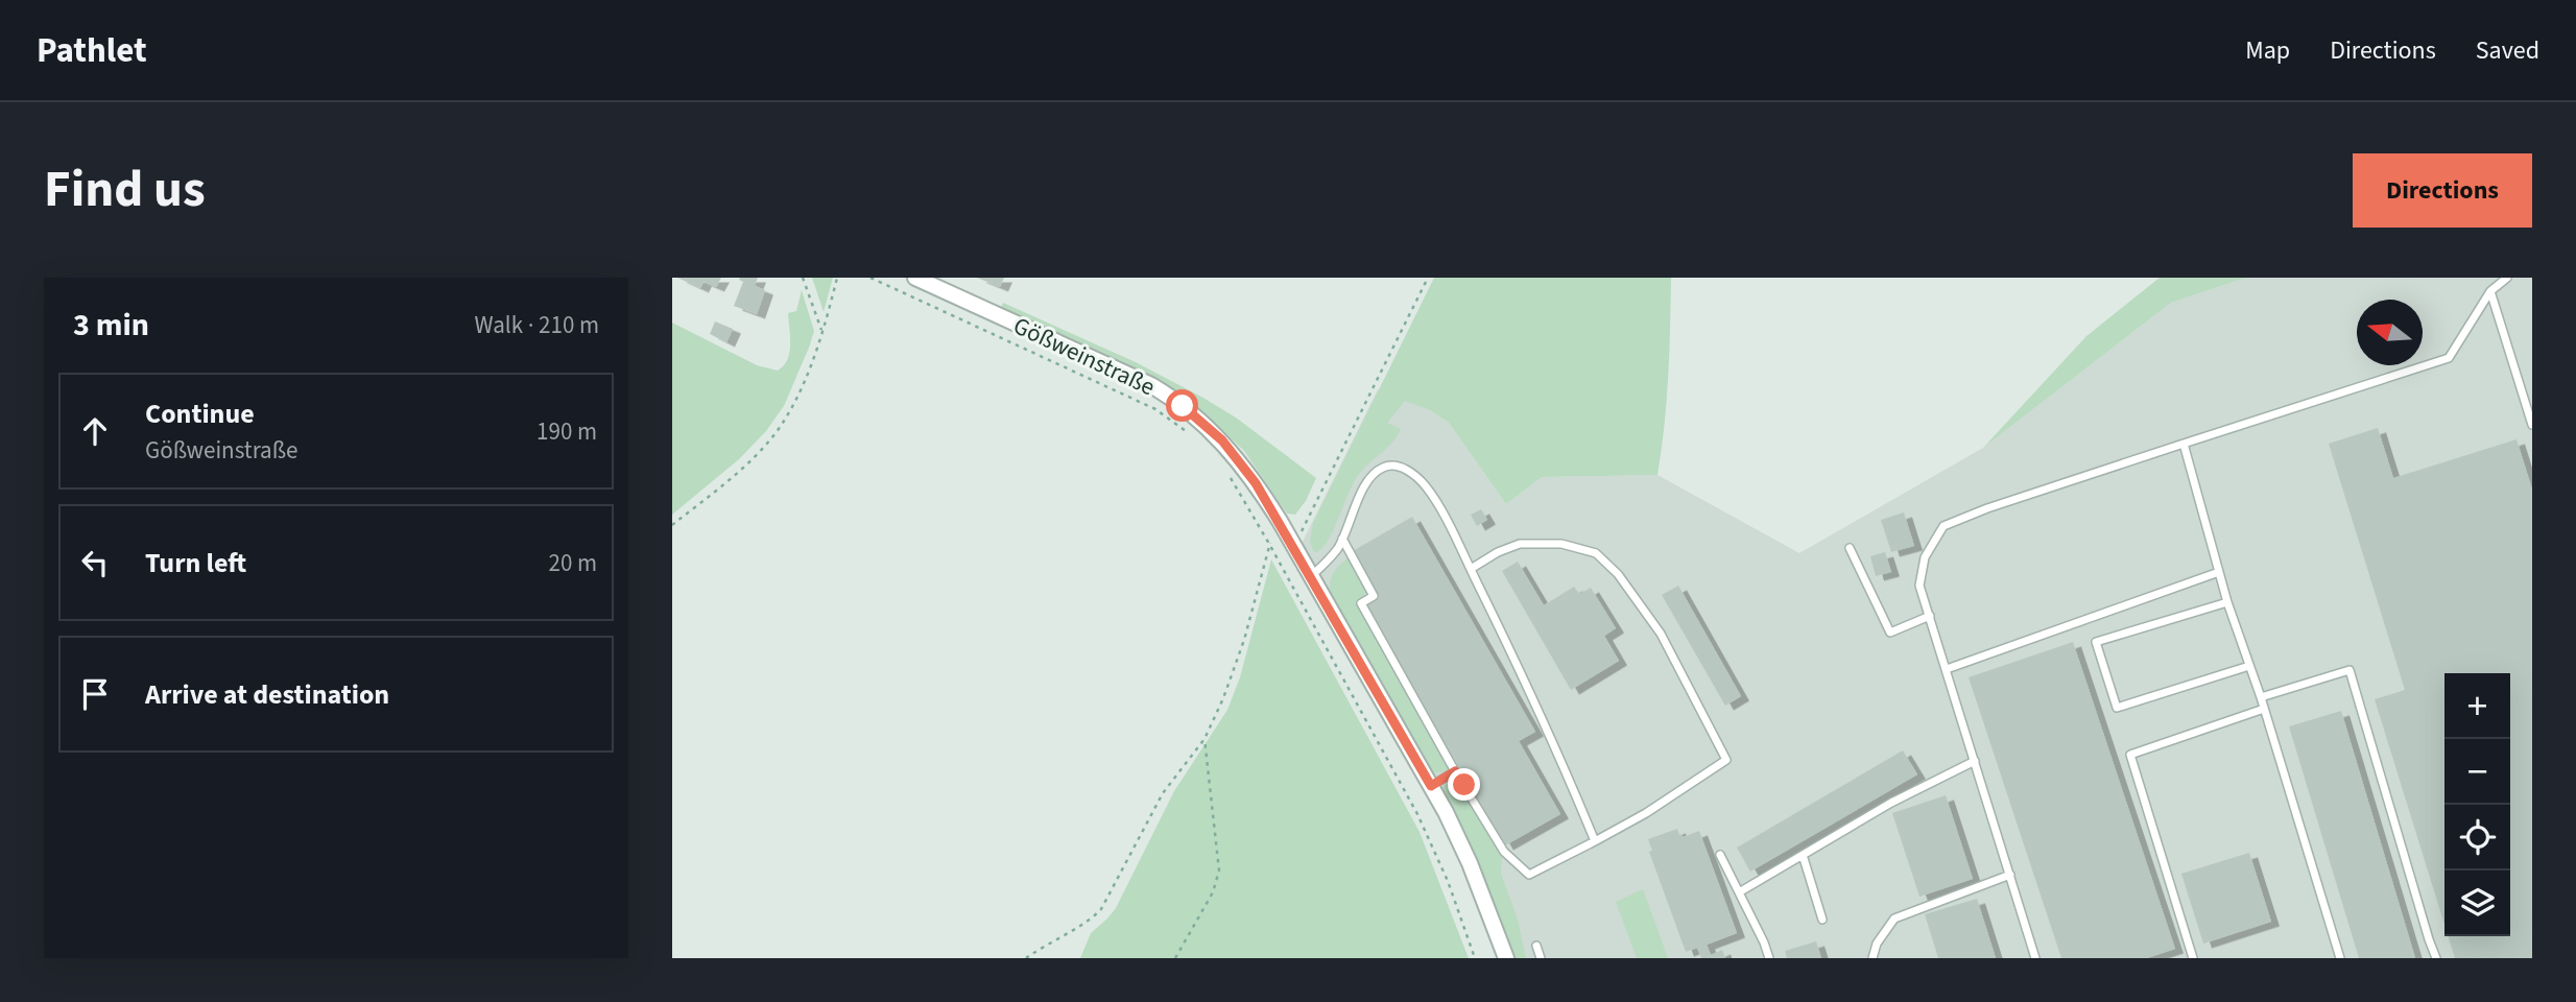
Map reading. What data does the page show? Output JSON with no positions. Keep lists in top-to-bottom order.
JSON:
{
  "streets": {
    "street": ["Gößweinstraße"]
  },
  "north": "left",
  "page": {
    "header": "Pathlet",
    "nav": ["Map", "Directions", "Saved"],
    "title": "Find us",
    "buttons": "Directions",
    "heading": ["3 min", "Walk · 210 m"],
    "list": [
      ["Continue", "Gößweinstraße", "190 m"],
      ["Turn left", "20 m"],
      "Arrive at destination"
    ],
    "map_buttons": ["+", "−"]
  }
}
